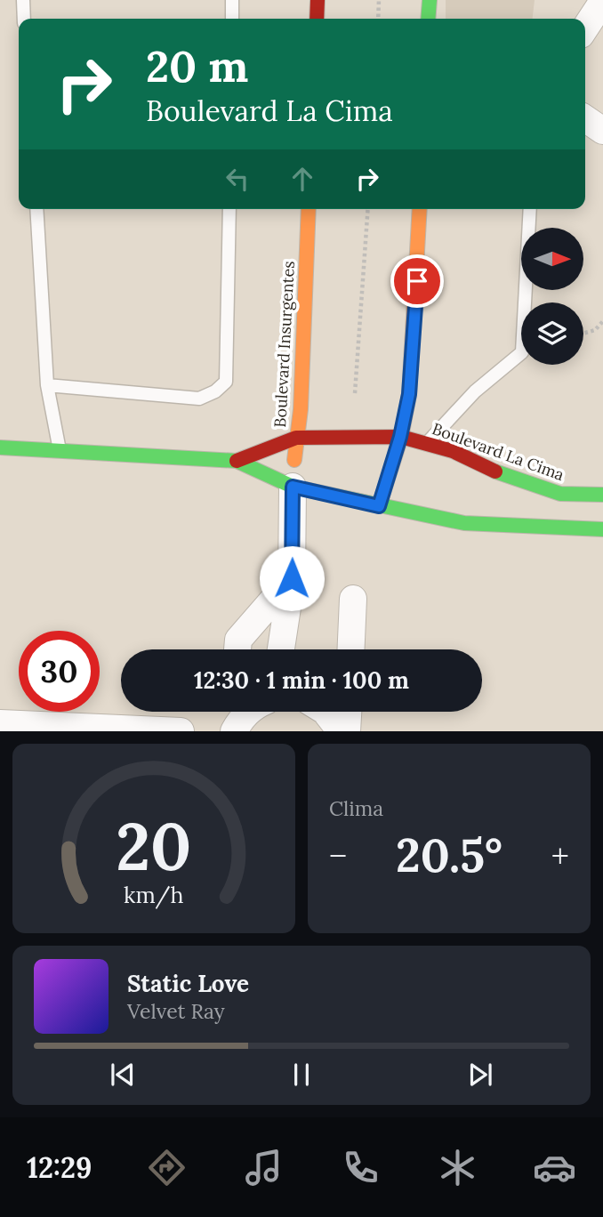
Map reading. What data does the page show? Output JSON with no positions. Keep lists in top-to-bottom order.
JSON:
{
  "streets": {
    "street": ["Boulevard Insurgentes", "Boulevard La Cima"]
  },
  "crossings": [
    ["Boulevard Insurgentes", "Boulevard La Cima"]
  ],
  "north": "right",
  "page": {
    "turn": ["20 m", "Boulevard La Cima"],
    "limit": "30",
    "trip": "12:30 · 1 min · 100 m",
    "tile": "Clima",
    "heat": ["−", "20.5°", "+"],
    "song": ["Static Love", "Velvet Ray"],
    "tabs": "12:29",
    "gauge": ["20", "km/h"]
  }
}
